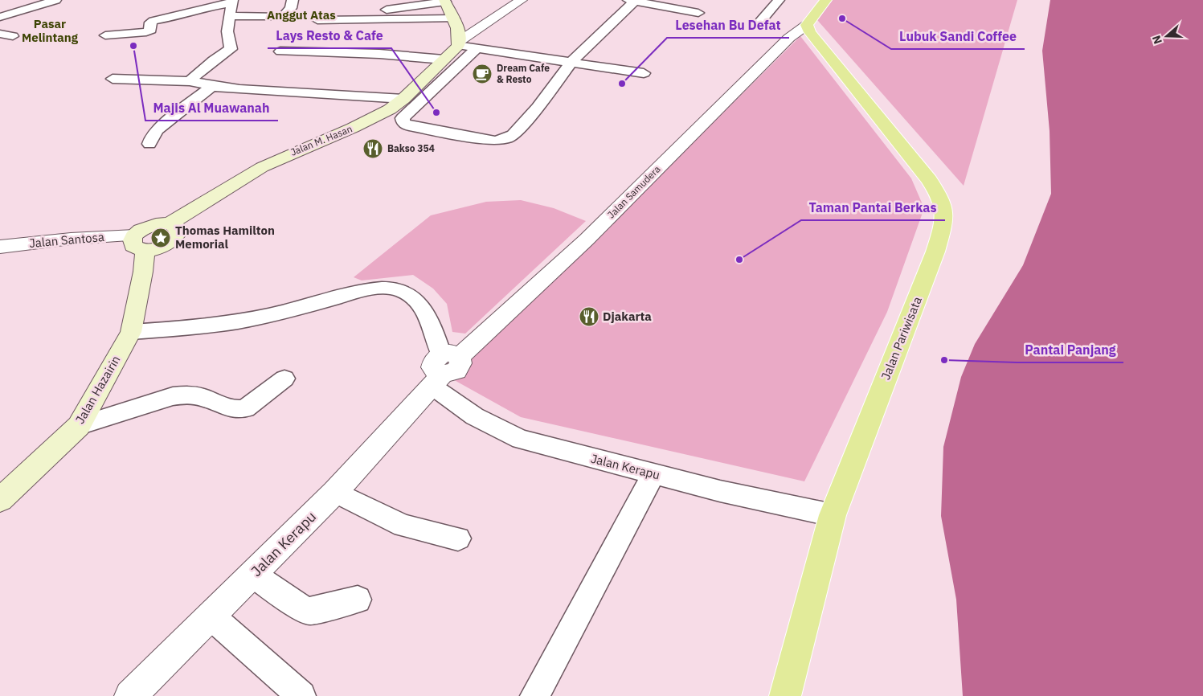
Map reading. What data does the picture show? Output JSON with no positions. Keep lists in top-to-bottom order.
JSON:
{
  "streets": {
    "main road": [
      "Jalan M. Hasan",
      "Jalan Samudera",
      "Jalan Pariwisata",
      "Jalan Hazairin"
    ],
    "street": ["Jalan Santosa", "Jalan Kerapu"]
  },
  "crossings": [
    ["Jalan M. Hasan", "Jalan Santosa"],
    ["Jalan M. Hasan", "Jalan Hazairin"],
    ["Jalan Samudera", "Jalan Pariwisata"],
    ["Jalan Samudera", "Jalan Kerapu"],
    ["Jalan Santosa", "Jalan Hazairin"],
    ["Jalan Pariwisata", "Jalan Kerapu"]
  ],
  "districts": ["Anggut Atas", "Pasar Melintang"],
  "places": {
    "other": [
      "Lubuk Sandi Coffee",
      "Majis Al Muawanah",
      "Lesehan Bu Defat",
      "Lays Resto & Cafe",
      "Taman Pantai Berkas",
      "Pantai Panjang"
    ],
    "cafe": ["Dream Cafe & Resto"],
    "restaurant": ["Bakso 354", "Djakarta"],
    "place": ["Thomas Hamilton Memorial"]
  },
  "north": "left"
}
